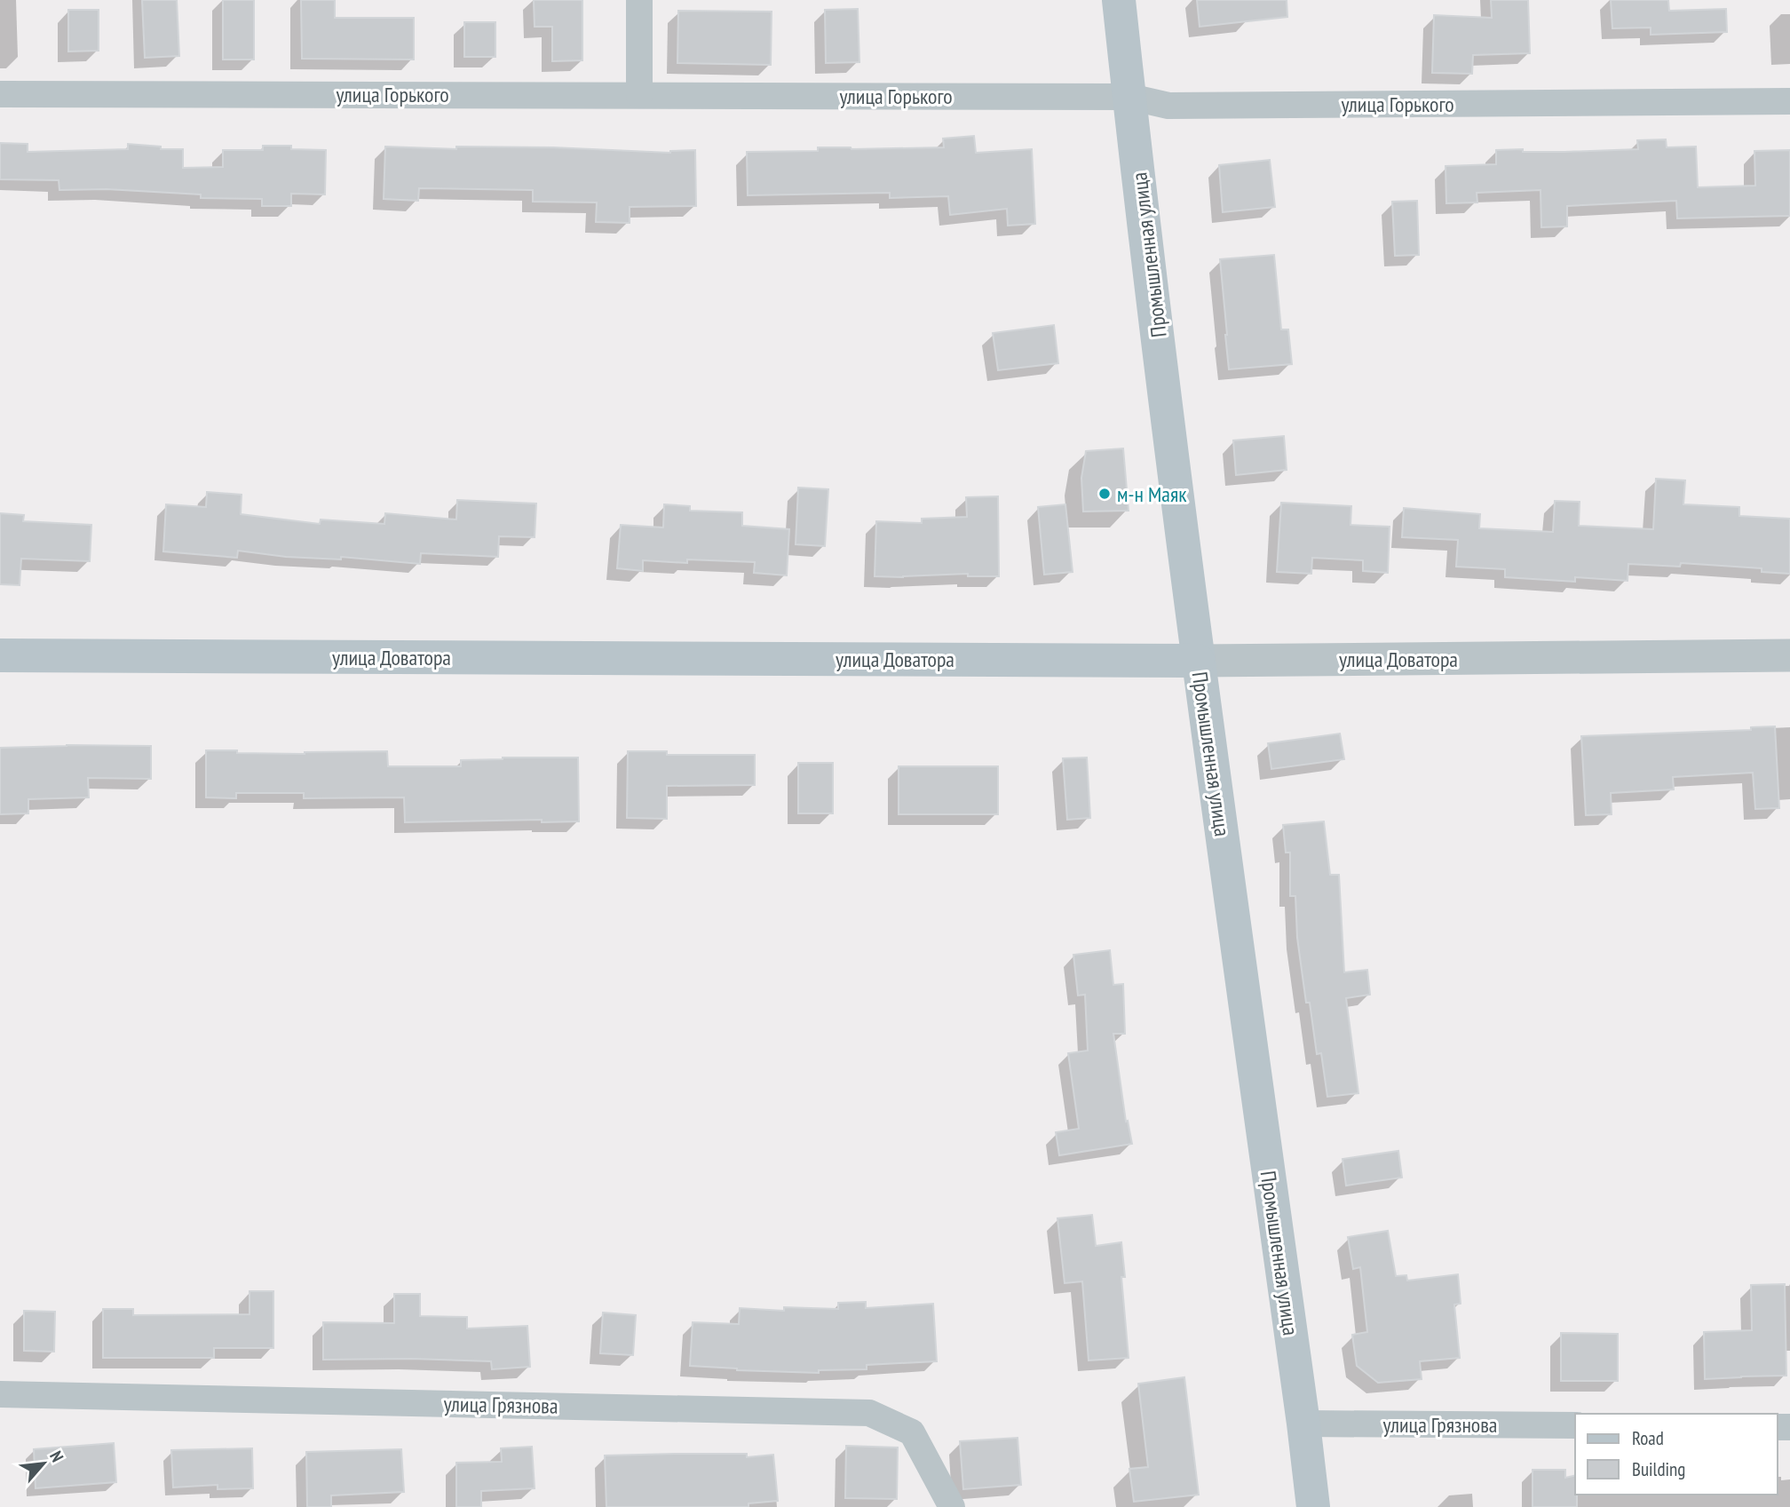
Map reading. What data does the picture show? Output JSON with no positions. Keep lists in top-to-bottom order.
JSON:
{
  "streets": {
    "main road": ["Промышленная улица", "улица Доватора"],
    "street": ["улица Горького", "улица Грязнова"]
  },
  "crossings": [
    ["улица Горького", "Промышленная улица"],
    ["Промышленная улица", "улица Доватора"],
    ["Промышленная улица", "улица Грязнова"]
  ],
  "places": ["м-н Маяк"],
  "legend": ["Road", "Building"],
  "north": "top right"
}
